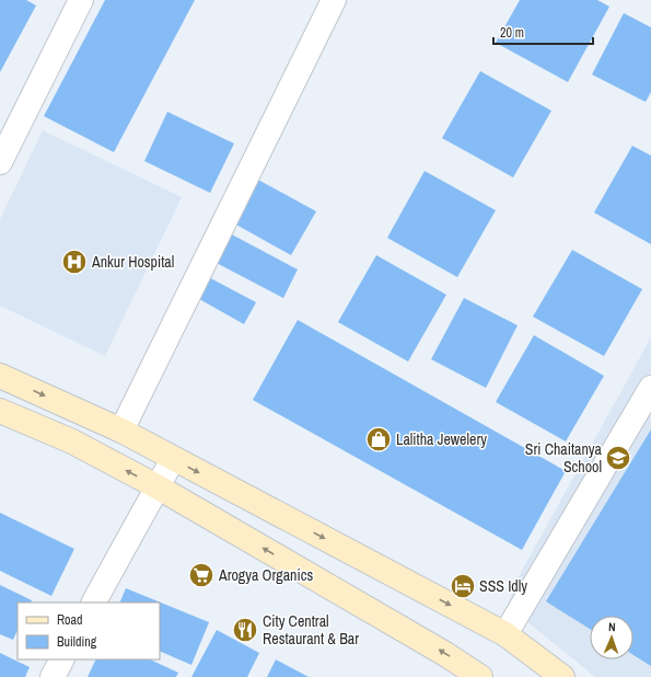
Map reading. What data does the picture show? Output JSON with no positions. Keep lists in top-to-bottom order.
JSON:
{
  "places": {
    "hospital": ["Ankur Hospital"],
    "shop": ["Lalitha Jewelery"],
    "school or university": ["Sri Chaitanya School"],
    "supermarket": ["Arogya Organics"],
    "hotel": ["SSS Idly"],
    "restaurant": ["City Central Restaurant & Bar"]
  },
  "legend": ["Road", "Building"],
  "scale_bar": "20 m",
  "north": "top"
}
